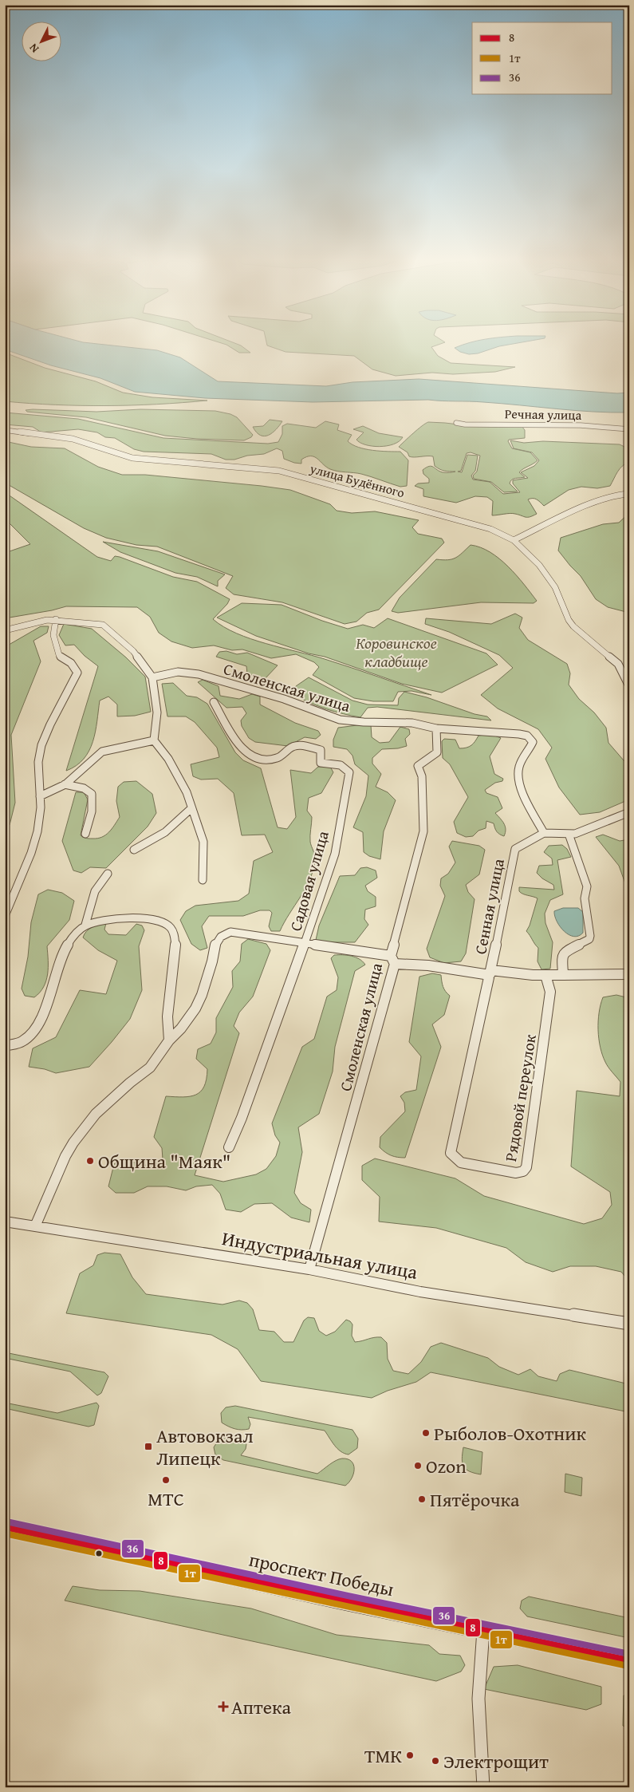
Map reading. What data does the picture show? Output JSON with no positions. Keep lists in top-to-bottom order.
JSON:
{
  "streets": {
    "main road": ["проспект Победы"],
    "street": [
      "Речная улица",
      "улица Будённого",
      "Смоленская улица",
      "Садовая улица",
      "Сенная улица",
      "Рядовой переулок",
      "Индустриальная улица"
    ]
  },
  "crossings": [
    ["Смоленская улица", "Сенная улица"],
    ["Смоленская улица", "Индустриальная улица"],
    ["Сенная улица", "Рядовой переулок"]
  ],
  "parks": ["Коровинское кладбище"],
  "places": {
    "other": [
      "Община \"Маяк\"",
      "Рыболов-Охотник",
      "Ozon",
      "МТС",
      "Пятёрочка",
      "ТМК",
      "Электрощит"
    ],
    "transit": ["Автовокзал Липецк"],
    "health": ["Аптека"]
  },
  "lines": ["transit line 36", "transit line 8", "transit line 1т"],
  "legend": ["8", "1т", "36"],
  "north": "bottom left"
}
